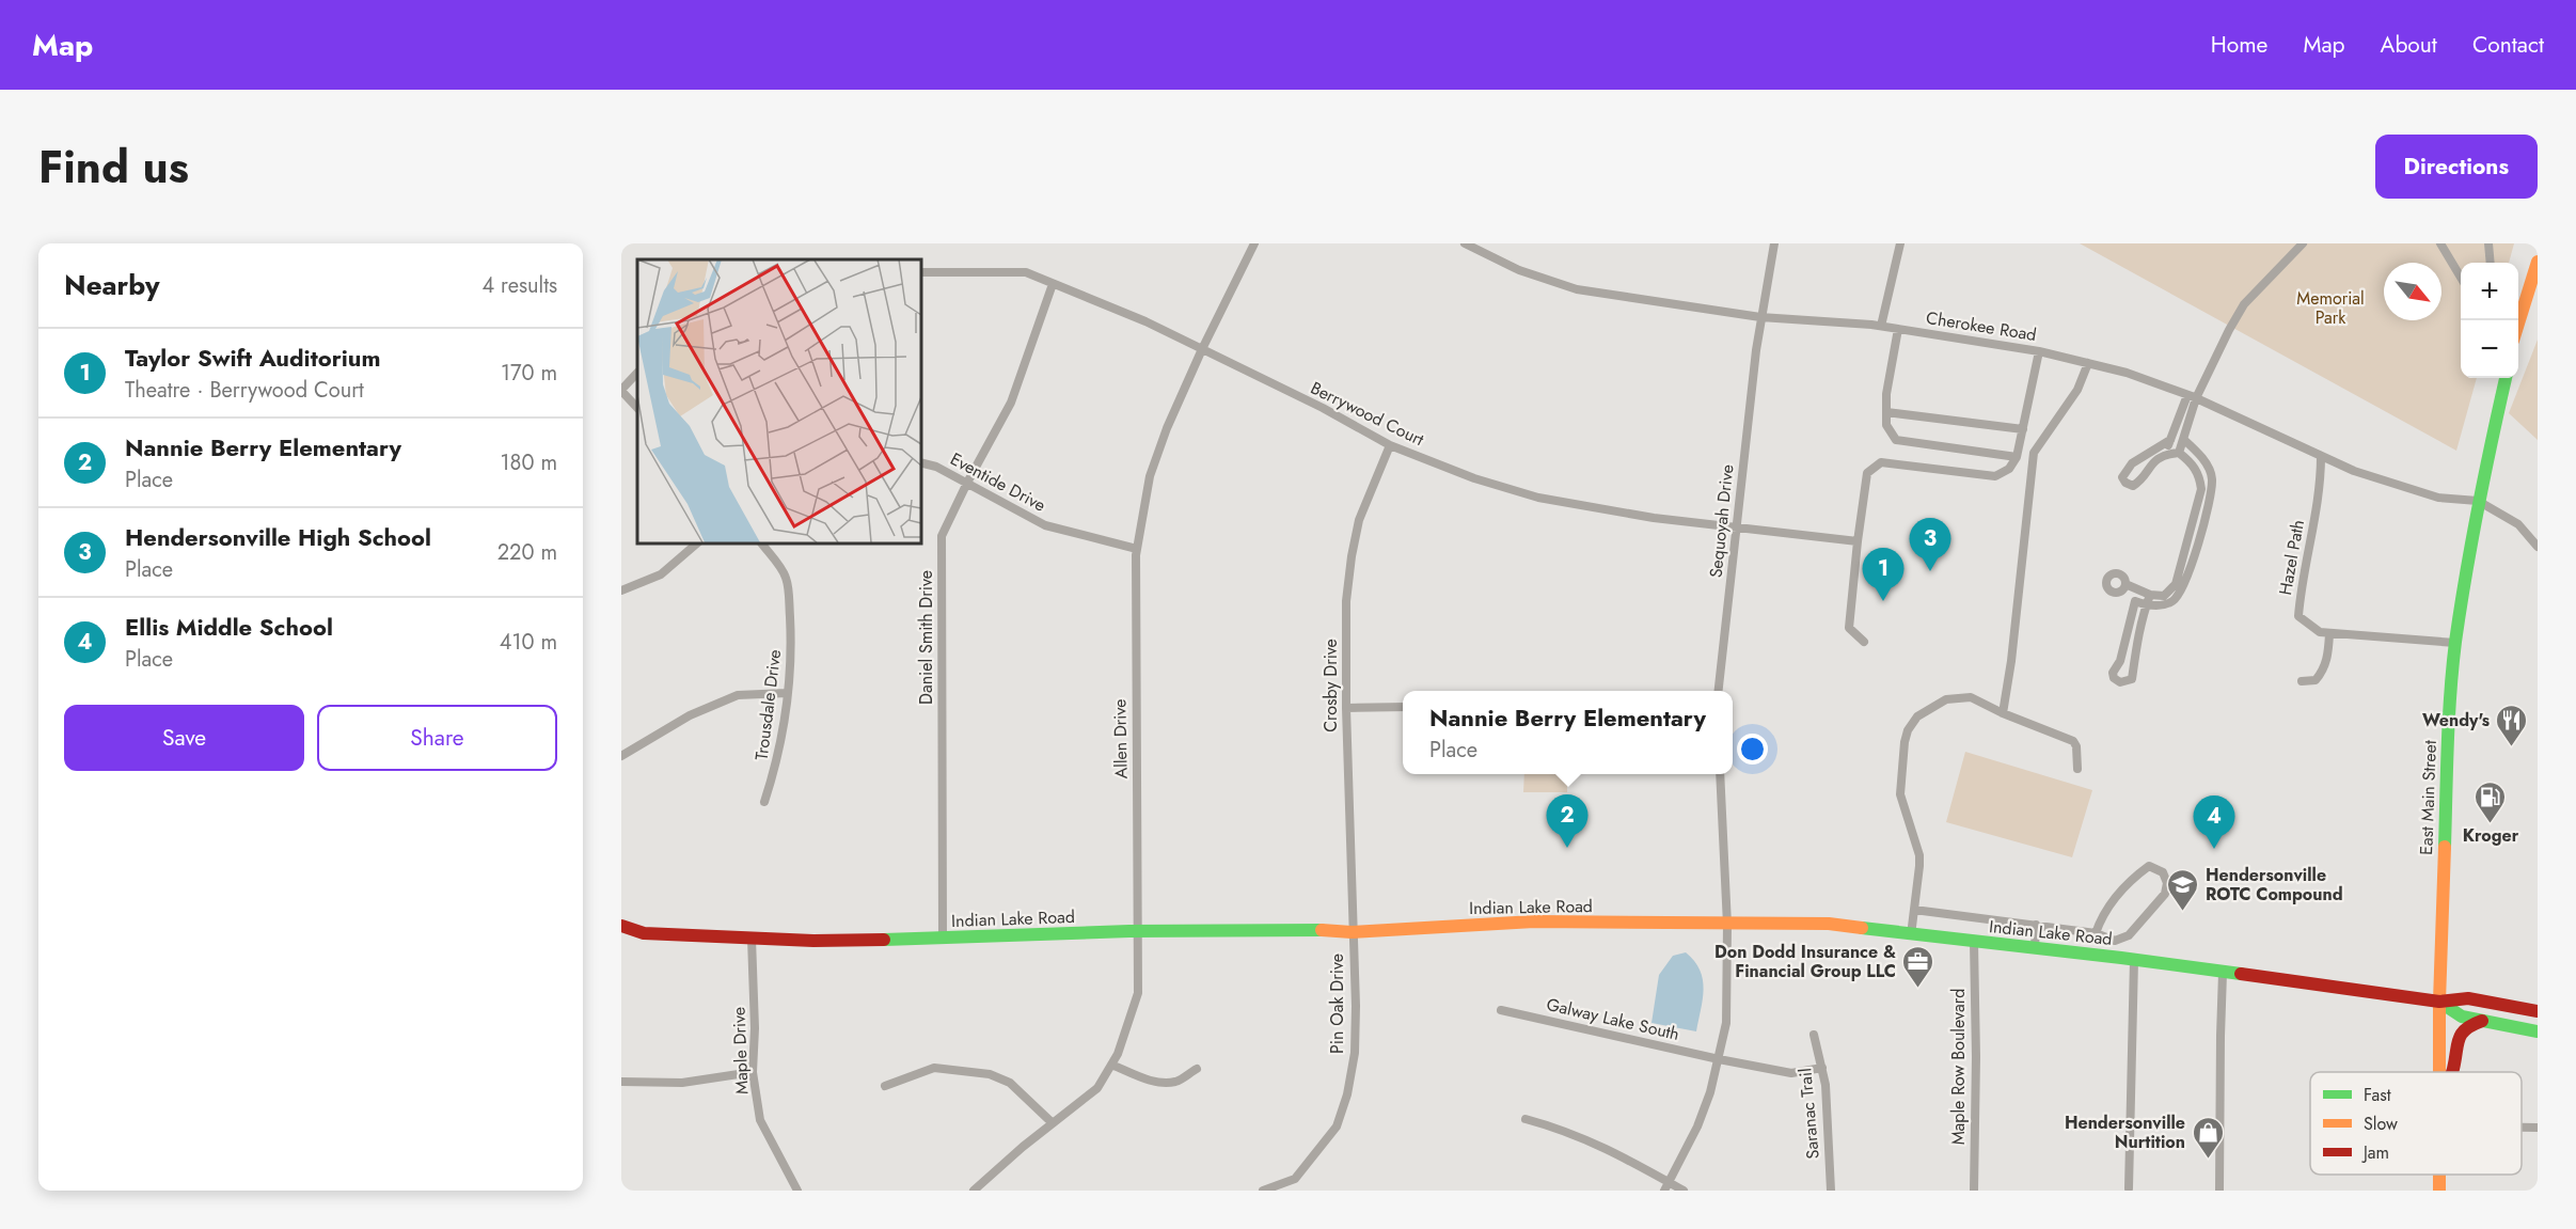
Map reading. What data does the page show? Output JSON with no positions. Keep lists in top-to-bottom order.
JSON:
{
  "streets": {
    "street": [
      "Cherokee Road",
      "Berrywood Court",
      "Eventide Drive",
      "Sequoyah Drive",
      "Hazel Path",
      "Daniel Smith Drive",
      "Crosby Drive",
      "Trousdale Drive",
      "Allen Drive",
      "East Main Street",
      "Indian Lake Road",
      "Pin Oak Drive",
      "Galway Lake South",
      "Maple Drive",
      "Maple Row Boulevard",
      "Saranac Trail"
    ]
  },
  "crossings": [
    ["Cherokee Road", "Sequoyah Drive"],
    ["Cherokee Road", "Hazel Path"],
    ["Cherokee Road", "East Main Street"],
    ["Berrywood Court", "Sequoyah Drive"],
    ["Berrywood Court", "Daniel Smith Drive"],
    ["Berrywood Court", "Crosby Drive"],
    ["Berrywood Court", "Allen Drive"],
    ["Eventide Drive", "Daniel Smith Drive"],
    ["Eventide Drive", "Allen Drive"],
    ["Hazel Path", "East Main Street"],
    ["Daniel Smith Drive", "Indian Lake Road"],
    ["Crosby Drive", "Indian Lake Road"],
    ["Crosby Drive", "Pin Oak Drive"],
    ["Allen Drive", "Indian Lake Road"],
    ["East Main Street", "Indian Lake Road"],
    ["Indian Lake Road", "Pin Oak Drive"],
    ["Indian Lake Road", "Maple Drive"],
    ["Indian Lake Road", "Maple Row Boulevard"],
    ["Galway Lake South", "Saranac Trail"]
  ],
  "parks": ["Memorial Park"],
  "places": {
    "restaurant": ["Wendy's"],
    "fuel station": ["Kroger"],
    "school or university": ["Hendersonville ROTC Compound"],
    "office": ["Don Dodd Insurance & Financial Group LLC"],
    "shop": ["Hendersonville Nurtition"]
  },
  "legend": ["Fast", "Slow", "Jam"],
  "north": "bottom right",
  "page": {
    "header": "Map",
    "nav": [
      "Home",
      "Map",
      "About",
      "Contact"
    ],
    "title": "Find us",
    "buttons": [
      "Directions",
      ["Save", "Share"]
    ],
    "heading": ["Nearby", "4 results"],
    "map_buttons": ["+", "−"],
    "list": [
      {
        "mark": "1",
        "name": "Taylor Swift Auditorium",
        "note": "Theatre · Berrywood Court",
        "value": "170 m"
      },
      {
        "mark": "2",
        "name": "Nannie Berry Elementary",
        "note": "Place",
        "value": "180 m"
      },
      {
        "mark": "3",
        "name": "Hendersonville High School",
        "note": "Place",
        "value": "220 m"
      },
      {
        "mark": "4",
        "name": "Ellis Middle School",
        "note": "Place",
        "value": "410 m"
      }
    ],
    "pins": [
      "3",
      "1",
      "2",
      "4"
    ],
    "popup": ["Nannie Berry Elementary", "Place"]
  }
}
